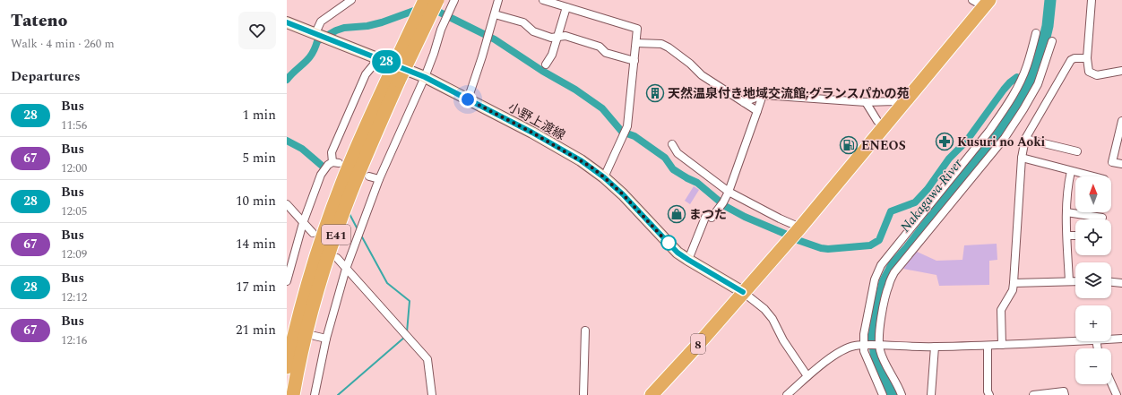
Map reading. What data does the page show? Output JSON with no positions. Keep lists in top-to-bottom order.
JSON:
{
  "streets": {
    "highway": ["E41", "8"],
    "main road": ["小野上渡線"]
  },
  "crossings": [
    ["小野上渡線", "8"]
  ],
  "water": ["Nakagawa River"],
  "places": {
    "building": ["天然温泉付き地域交流館;グランスパかの苑"],
    "pharmacy": ["Kusuri no Aoki"],
    "fuel station": ["ENEOS"],
    "shop": ["まつた"]
  },
  "lines": ["bus line 28"],
  "north": "top",
  "page": {
    "heading": [
      ["Tateno", "Walk · 4 min · 260 m"],
      "Departures"
    ],
    "on_map": "28",
    "list": [
      {
        "mark": "28",
        "name": "Bus",
        "note": "11:56",
        "value": "1 min"
      },
      {
        "mark": "67",
        "name": "Bus",
        "note": "12:00",
        "value": "5 min"
      },
      {
        "mark": "28",
        "name": "Bus",
        "note": "12:05",
        "value": "10 min"
      },
      {
        "mark": "67",
        "name": "Bus",
        "note": "12:09",
        "value": "14 min"
      },
      {
        "mark": "28",
        "name": "Bus",
        "note": "12:12",
        "value": "17 min"
      },
      {
        "mark": "67",
        "name": "Bus",
        "note": "12:16",
        "value": "21 min"
      }
    ],
    "map_buttons": ["+", "−"]
  }
}
